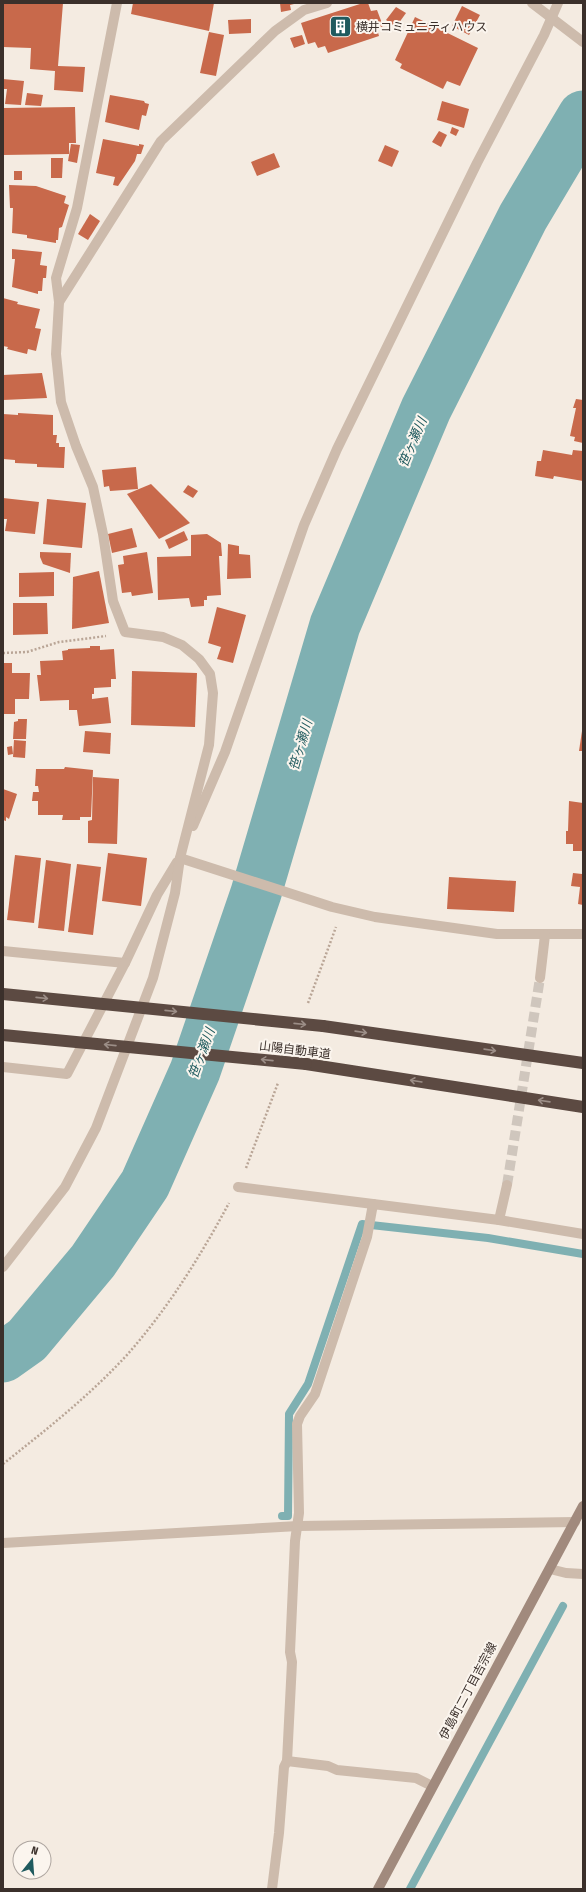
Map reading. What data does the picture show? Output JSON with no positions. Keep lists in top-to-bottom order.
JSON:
{
  "streets": {
    "highway": ["山陽自動車道"],
    "street": ["伊島町二丁目吉宗線"]
  },
  "water": ["笹ヶ瀬川"],
  "places": {
    "building": ["横井コミュニティハウス"]
  },
  "north": "top"
}
